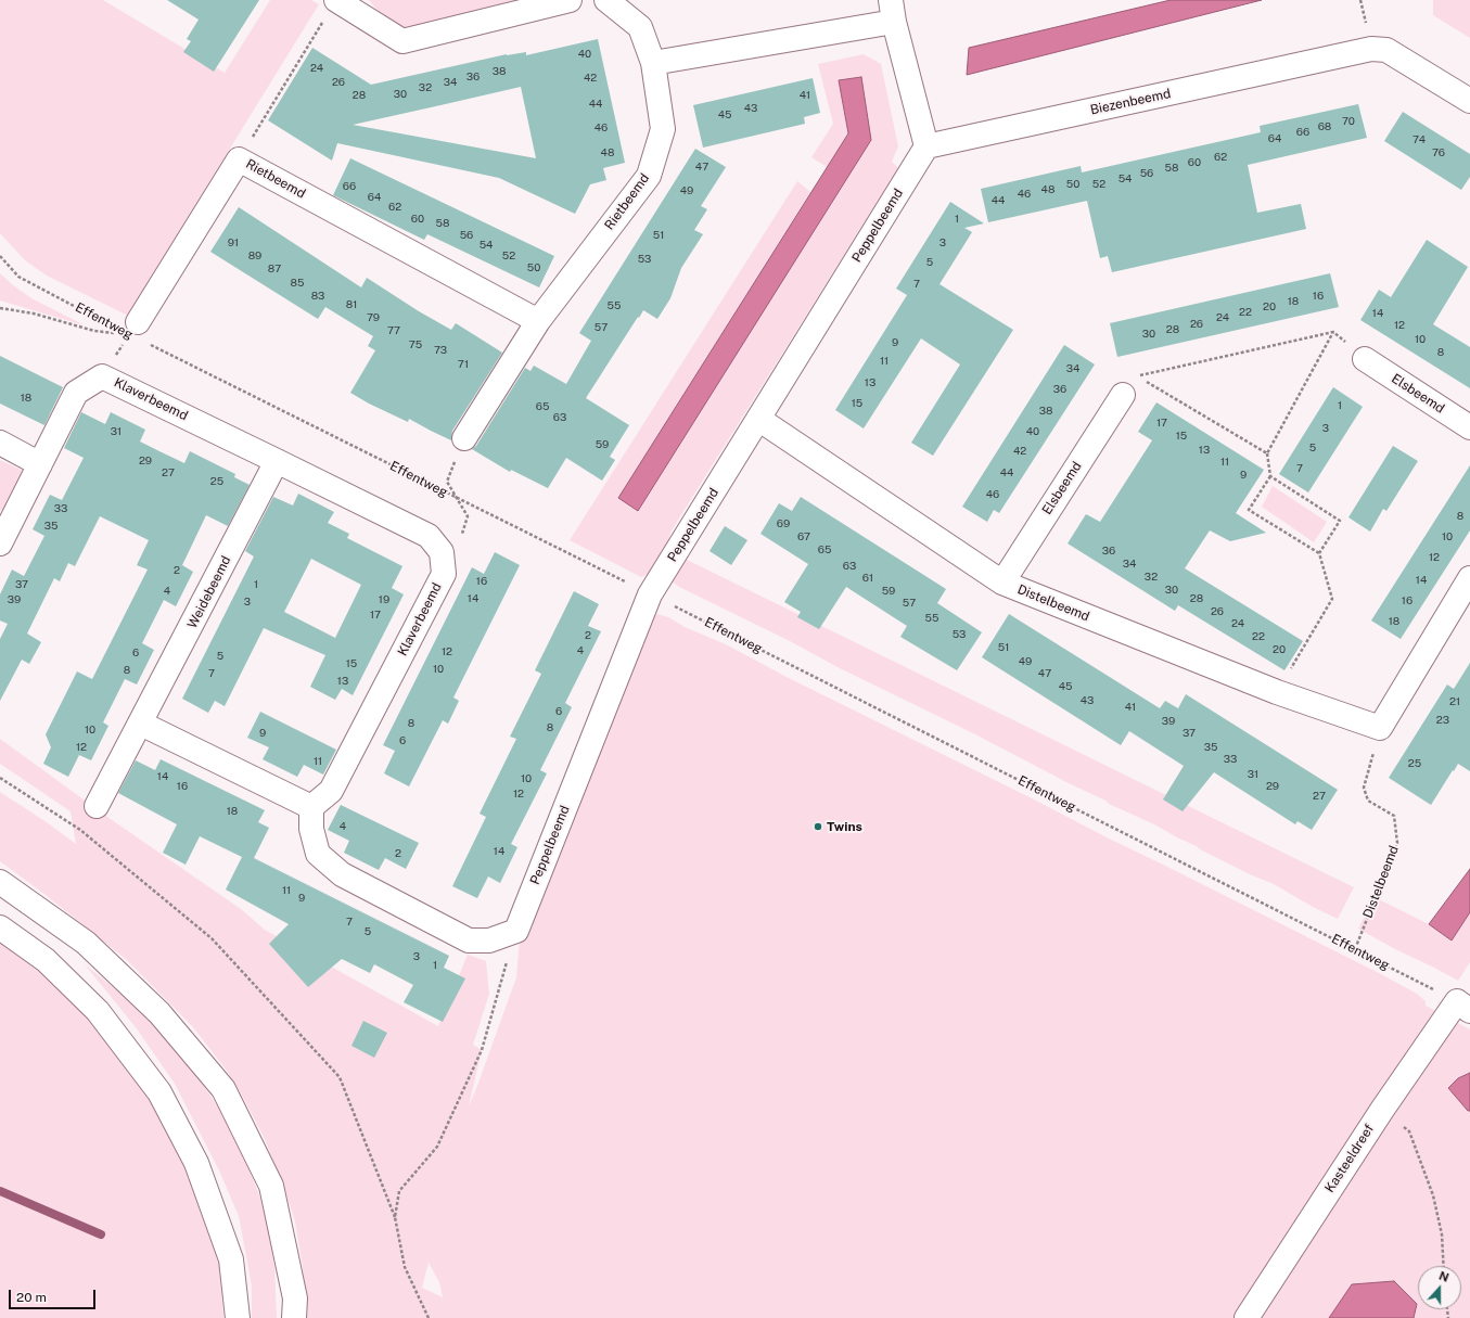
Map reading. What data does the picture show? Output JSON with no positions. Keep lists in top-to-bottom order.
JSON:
{
  "streets": {
    "street": [
      "Biezenbeemd",
      "Rietbeemd",
      "Peppelbeemd",
      "Elsbeemd",
      "Klaverbeemd",
      "Weidebeemd",
      "Distelbeemd",
      "Kasteeldreef"
    ],
    "path": ["Effentweg"]
  },
  "crossings": [
    ["Biezenbeemd", "Peppelbeemd"],
    ["Rietbeemd", "Effentweg"],
    ["Peppelbeemd", "Effentweg"],
    ["Peppelbeemd", "Distelbeemd"],
    ["Effentweg", "Distelbeemd"],
    ["Effentweg", "Kasteeldreef"],
    ["Elsbeemd", "Distelbeemd"],
    ["Klaverbeemd", "Weidebeemd"]
  ],
  "places": ["Twins"],
  "house_numbers": [
    "40",
    "24",
    "38",
    "36",
    "42",
    "26",
    "34",
    "32",
    "30",
    "28",
    "41",
    "44",
    "43",
    "45",
    "70",
    "68",
    "46",
    "66",
    "64",
    "74",
    "48",
    "76",
    "62",
    "60",
    "47",
    "58",
    "56",
    "54",
    "50",
    "52",
    "66",
    "48",
    "49",
    "46",
    "64",
    "44",
    "62",
    "60",
    "1",
    "58",
    "56",
    "51",
    "91",
    "3",
    "54",
    "89",
    "52",
    "53",
    "5",
    "50",
    "87",
    "85",
    "7",
    "83",
    "16",
    "18",
    "81",
    "55",
    "20",
    "22",
    "14",
    "79",
    "24",
    "26",
    "12",
    "57",
    "28",
    "77",
    "30",
    "10",
    "9",
    "75",
    "73",
    "8",
    "11",
    "71",
    "34",
    "13",
    "36",
    "18",
    "15",
    "1",
    "65",
    "38",
    "63",
    "17",
    "3",
    "31",
    "40",
    "15",
    "59",
    "5",
    "13",
    "42",
    "29",
    "11",
    "7",
    "27",
    "44",
    "9",
    "25",
    "46",
    "33",
    "8",
    "69",
    "35",
    "67",
    "10",
    "65",
    "36",
    "12",
    "34",
    "63",
    "2",
    "32",
    "61",
    "14",
    "16",
    "37",
    "1",
    "30",
    "4",
    "59",
    "14",
    "28",
    "39",
    "19",
    "16",
    "3",
    "57",
    "26",
    "17",
    "55",
    "18",
    "24",
    "53",
    "2",
    "22",
    "51",
    "20",
    "4",
    "12",
    "6",
    "5",
    "49",
    "15",
    "10",
    "8",
    "7",
    "47",
    "13",
    "45",
    "43",
    "21",
    "41",
    "6",
    "23",
    "39",
    "8",
    "8",
    "10",
    "9",
    "37",
    "6",
    "12",
    "35",
    "33",
    "11",
    "25",
    "31",
    "14",
    "10",
    "16",
    "29",
    "12",
    "27",
    "18",
    "4",
    "14",
    "2",
    "11",
    "9",
    "7",
    "5",
    "3",
    "1"
  ],
  "scale_bar": "20 m",
  "north": "top"
}
